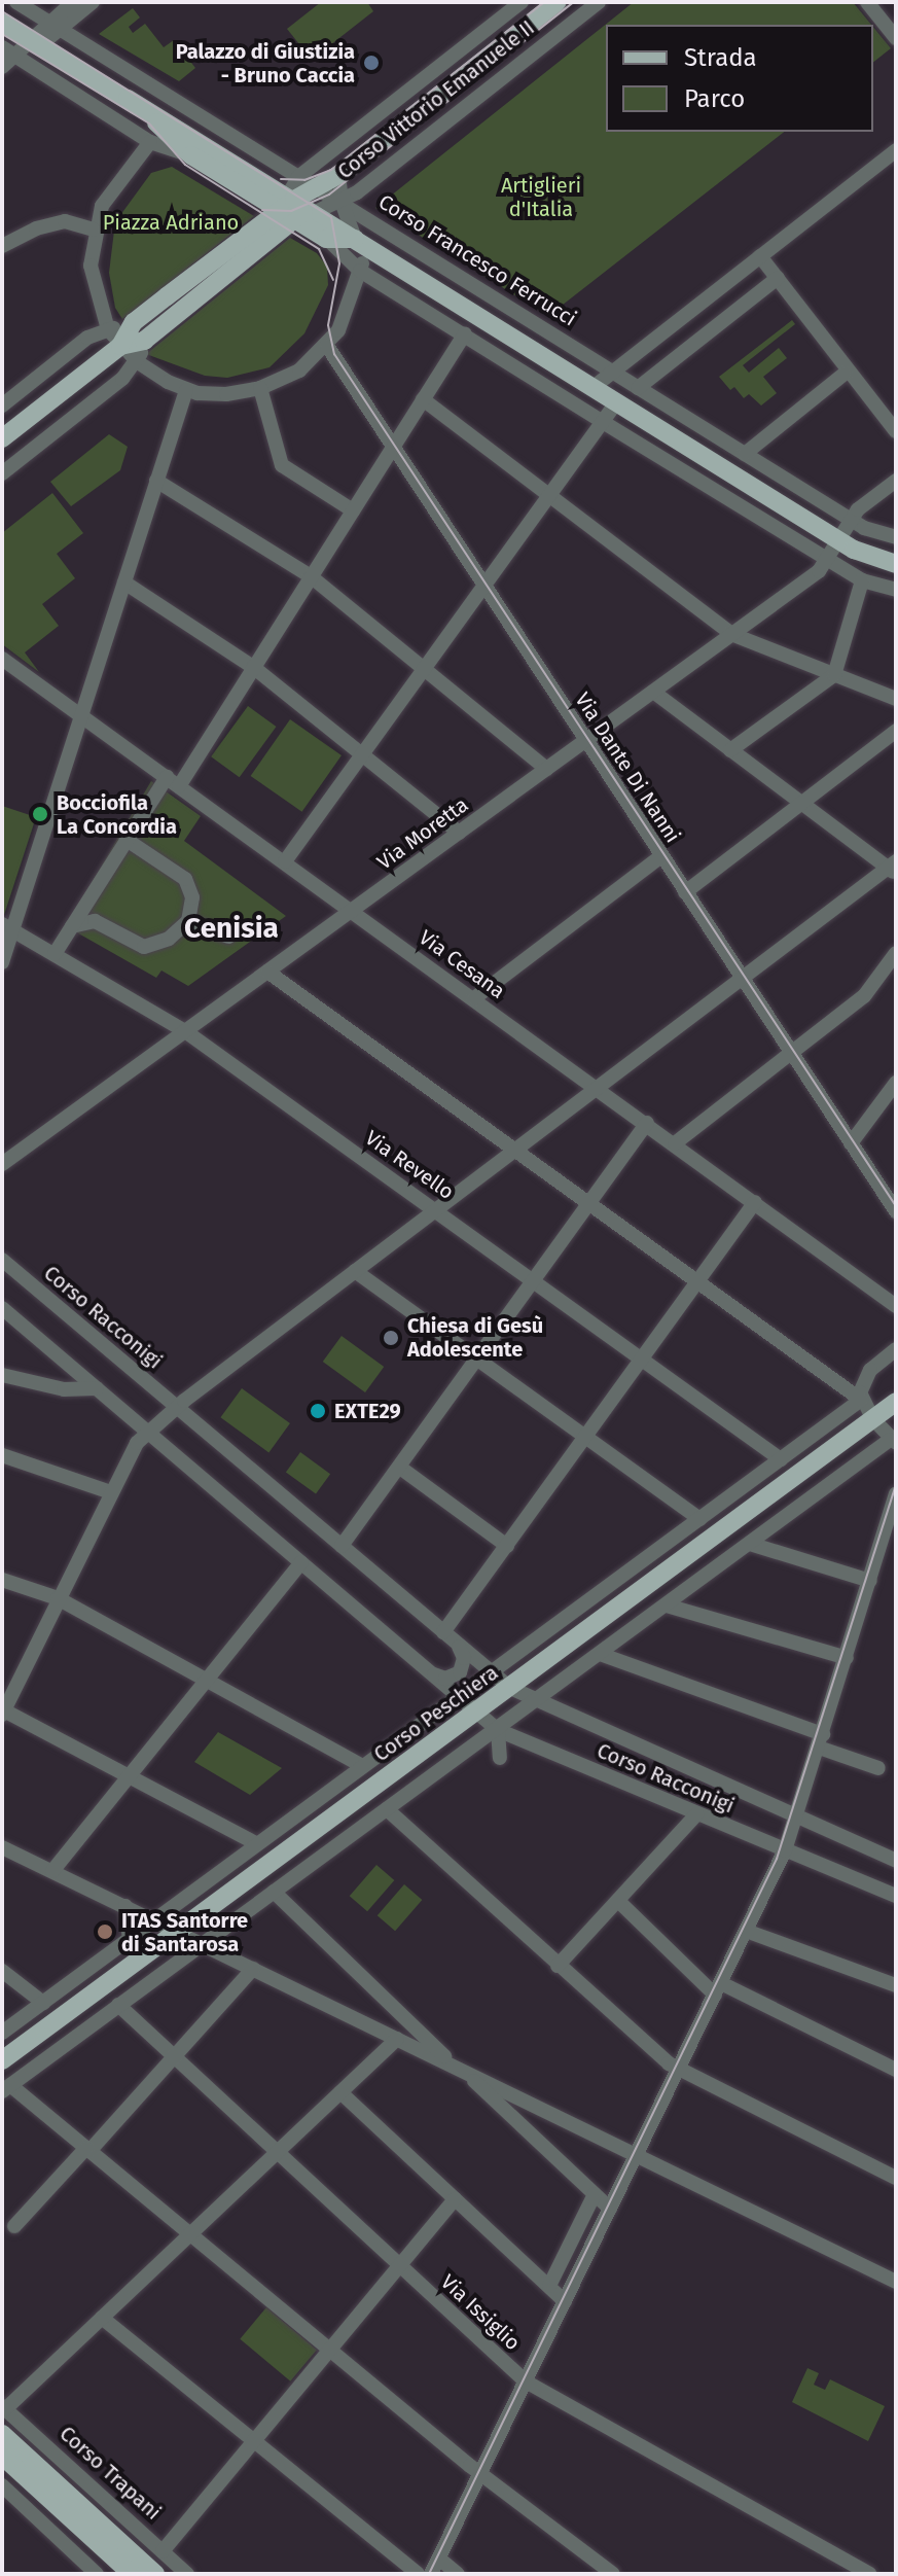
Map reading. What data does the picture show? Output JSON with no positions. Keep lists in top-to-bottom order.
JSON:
{
  "streets": {
    "main road": ["Corso Vittorio Emanuele II", "Corso Peschiera"],
    "street": [
      "Corso Francesco Ferrucci",
      "Via Dante Di Nanni",
      "Via Moretta",
      "Via Cesana",
      "Via Revello",
      "Corso Racconigi",
      "Via Issiglio",
      "Corso Trapani"
    ]
  },
  "crossings": [
    ["Corso Vittorio Emanuele II", "Corso Francesco Ferrucci"],
    ["Corso Francesco Ferrucci", "Via Moretta"],
    ["Via Dante Di Nanni", "Via Moretta"],
    ["Via Moretta", "Via Cesana"],
    ["Via Moretta", "Via Revello"],
    ["Via Revello", "Corso Peschiera"],
    ["Corso Racconigi", "Corso Peschiera"]
  ],
  "districts": ["Cenisia"],
  "parks": ["Artiglieri d'Italia", "Piazza Adriano"],
  "places": [
    "Palazzo di Giustizia - Bruno Caccia",
    "Bocciofila La Concordia",
    "Chiesa di Gesù Adolescente",
    "EXTE29",
    "ITAS Santorre di Santarosa"
  ],
  "legend": ["Strada", "Parco"]
}
